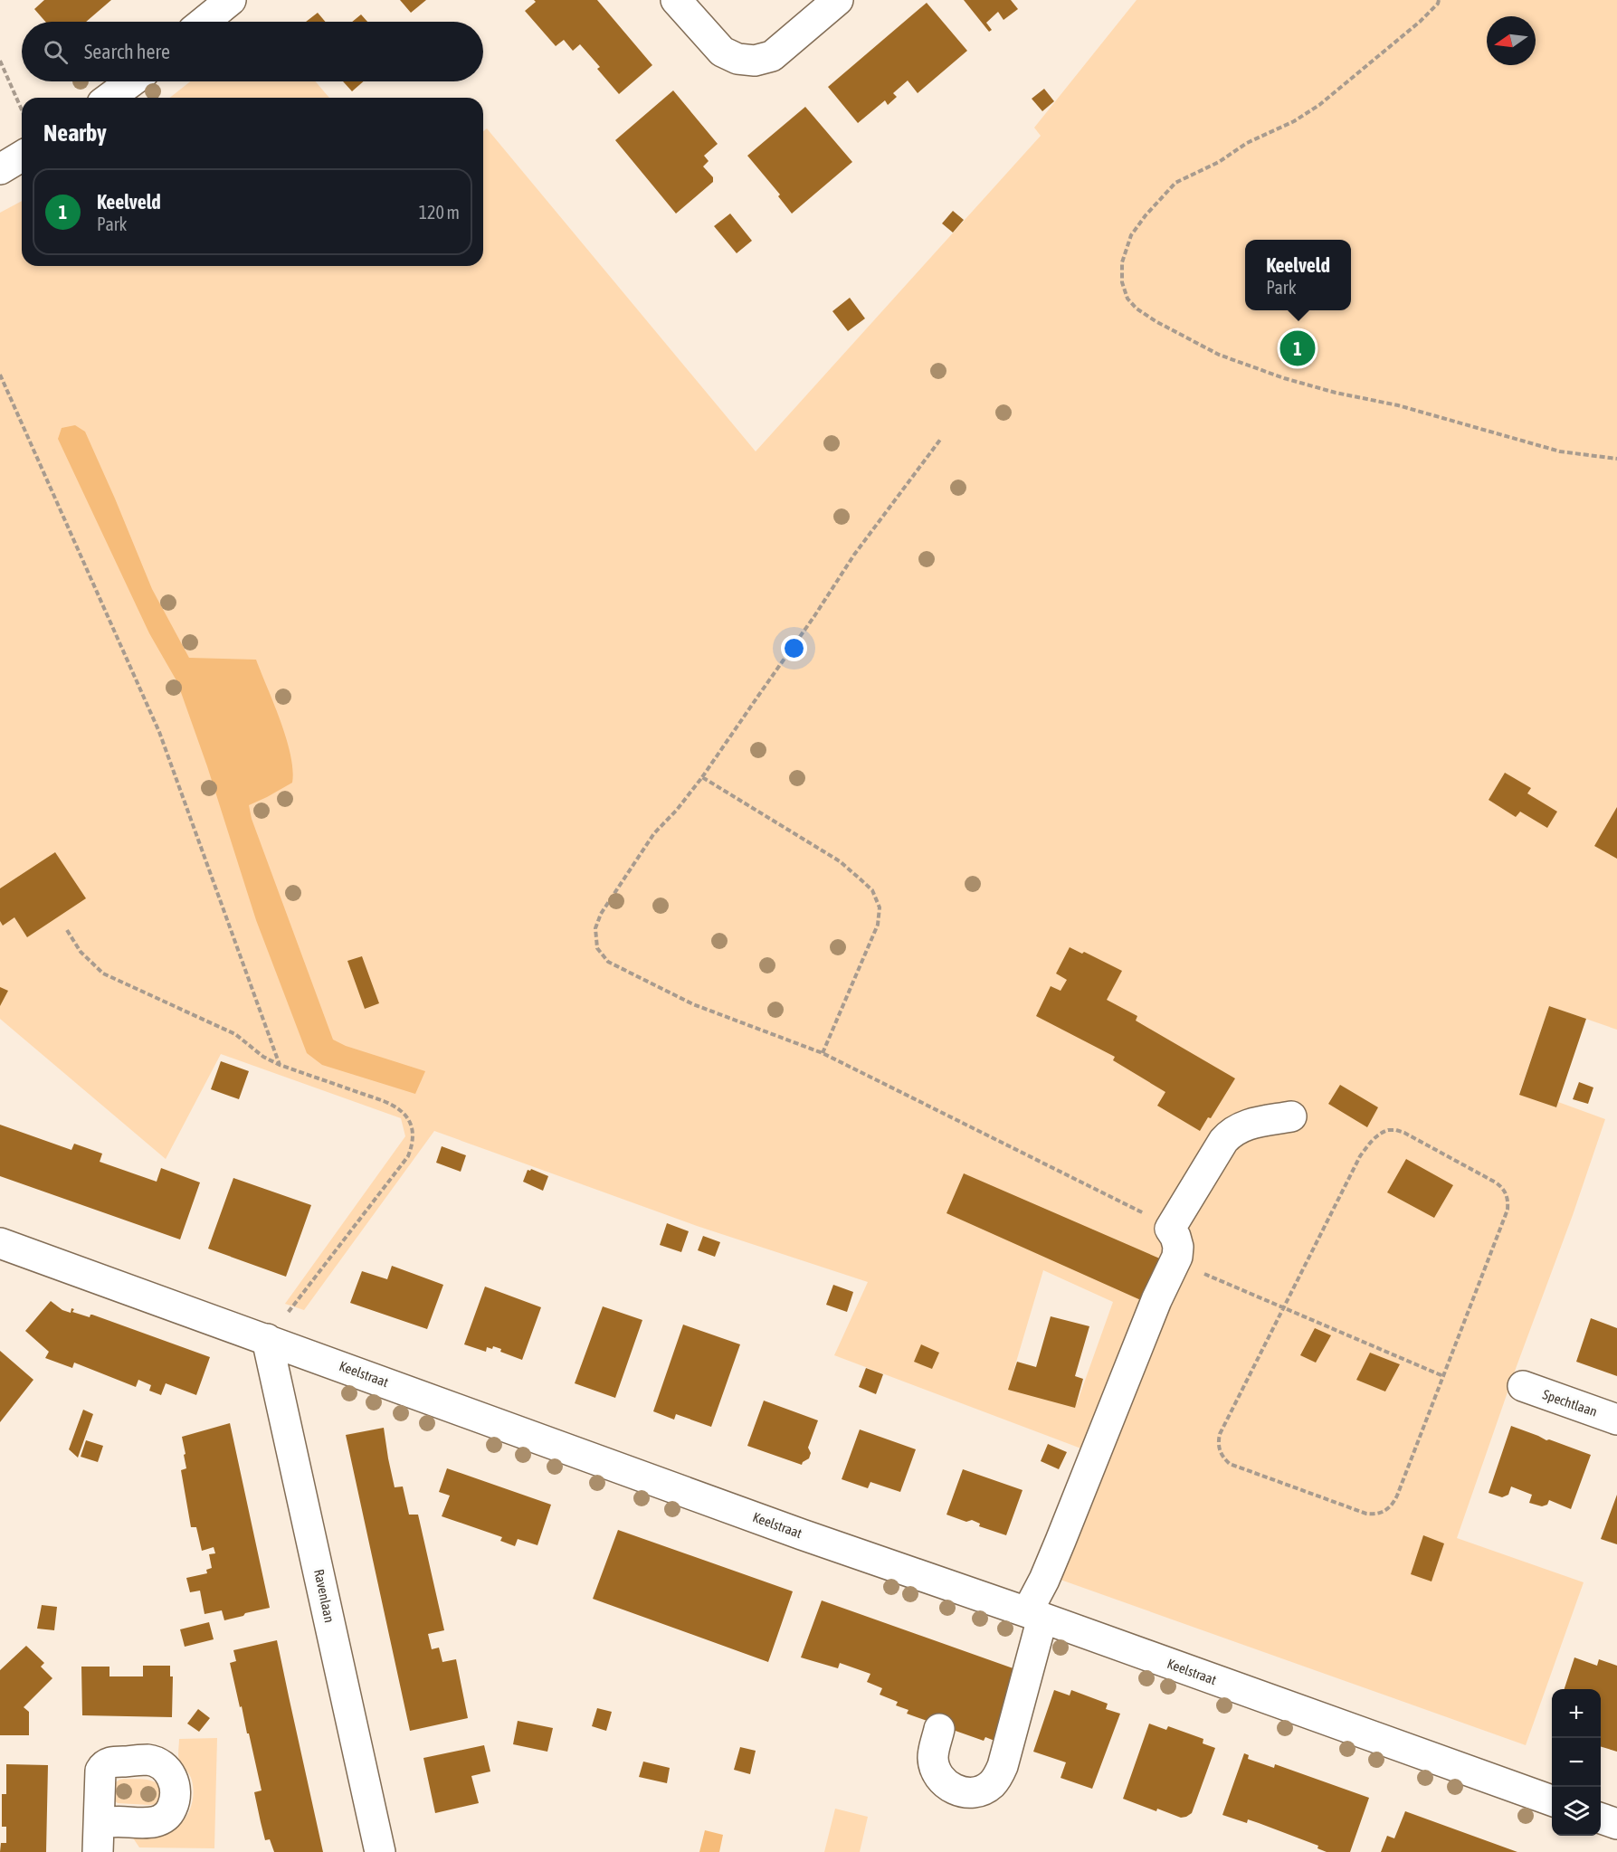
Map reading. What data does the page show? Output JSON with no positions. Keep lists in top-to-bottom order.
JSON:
{
  "streets": {
    "street": ["Keelstraat", "Spechtlaan", "Ravenlaan"]
  },
  "crossings": [
    ["Keelstraat", "Ravenlaan"]
  ],
  "north": "left",
  "page": {
    "search": "Search here",
    "heading": "Nearby",
    "list": [
      {
        "mark": "1",
        "name": "Keelveld",
        "note": "Park",
        "value": "120 m"
      }
    ],
    "popup": ["Keelveld", "Park"],
    "pins": "1",
    "map_buttons": ["+", "−"]
  }
}
